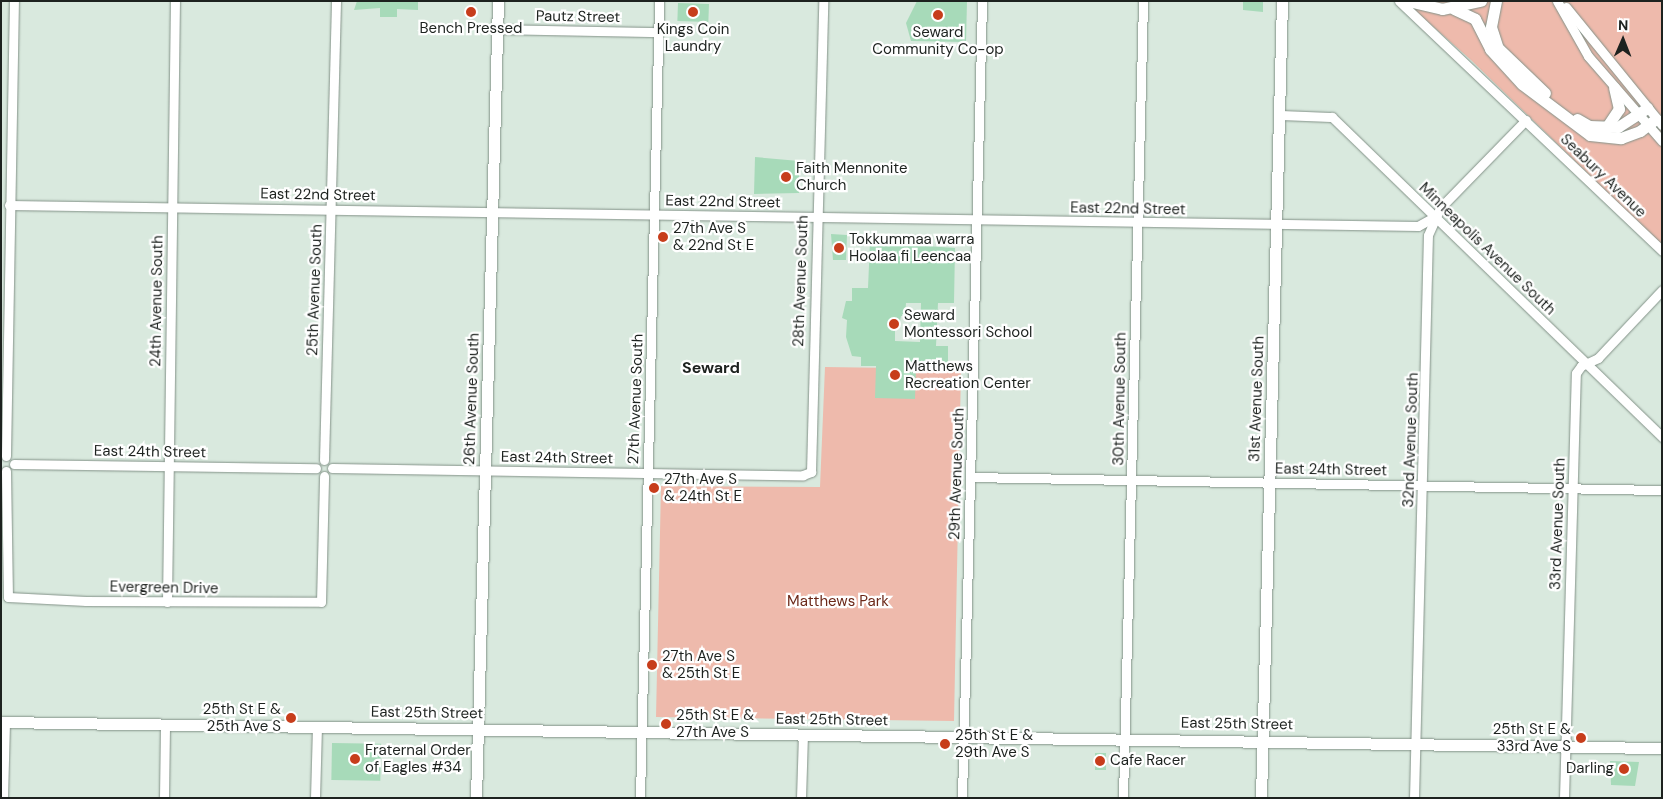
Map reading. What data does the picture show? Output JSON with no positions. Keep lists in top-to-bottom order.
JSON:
{
  "streets": {
    "street": [
      "Pautz Street",
      "Seabury Avenue",
      "East 22nd Street",
      "Minneapolis Avenue South",
      "28th Avenue South",
      "25th Avenue South",
      "24th Avenue South",
      "26th Avenue South",
      "27th Avenue South",
      "30th Avenue South",
      "31st Avenue South",
      "32nd Avenue South",
      "East 24th Street",
      "29th Avenue South",
      "33rd Avenue South",
      "Evergreen Drive",
      "East 25th Street"
    ]
  },
  "crossings": [
    ["Pautz Street", "26th Avenue South"],
    ["Pautz Street", "27th Avenue South"],
    ["Seabury Avenue", "32nd Avenue South"],
    ["East 22nd Street", "Minneapolis Avenue South"],
    ["East 22nd Street", "28th Avenue South"],
    ["East 22nd Street", "25th Avenue South"],
    ["East 22nd Street", "24th Avenue South"],
    ["East 22nd Street", "26th Avenue South"],
    ["East 22nd Street", "27th Avenue South"],
    ["East 22nd Street", "30th Avenue South"],
    ["East 22nd Street", "31st Avenue South"],
    ["East 22nd Street", "32nd Avenue South"],
    ["East 22nd Street", "29th Avenue South"],
    ["Minneapolis Avenue South", "31st Avenue South"],
    ["Minneapolis Avenue South", "32nd Avenue South"],
    ["Minneapolis Avenue South", "33rd Avenue South"],
    ["28th Avenue South", "East 24th Street"],
    ["24th Avenue South", "East 24th Street"],
    ["24th Avenue South", "Evergreen Drive"],
    ["26th Avenue South", "East 24th Street"],
    ["26th Avenue South", "East 25th Street"],
    ["27th Avenue South", "East 24th Street"],
    ["27th Avenue South", "East 25th Street"],
    ["30th Avenue South", "East 24th Street"],
    ["30th Avenue South", "East 25th Street"],
    ["31st Avenue South", "East 24th Street"],
    ["31st Avenue South", "East 25th Street"],
    ["32nd Avenue South", "East 24th Street"],
    ["32nd Avenue South", "East 25th Street"],
    ["East 24th Street", "29th Avenue South"],
    ["East 24th Street", "33rd Avenue South"],
    ["29th Avenue South", "East 25th Street"],
    ["33rd Avenue South", "East 25th Street"]
  ],
  "districts": ["Seward"],
  "parks": ["Matthews Park"],
  "places": [
    "Bench Pressed",
    "Kings Coin Laundry",
    "Seward Community Co-op",
    "Faith Mennonite Church",
    "27th Ave S & 22nd St E",
    "Tokkummaa warra Hoolaa fi Leencaa",
    "Seward Montessori School",
    "Matthews Recreation Center",
    "27th Ave S & 24th St E",
    "27th Ave S & 25th St E",
    "25th St E & 25th Ave S",
    "25th St E & 27th Ave S",
    "25th St E & 33rd Ave S",
    "25th St E & 29th Ave S",
    "Fraternal Order of Eagles #34",
    "Cafe Racer",
    "Darling"
  ],
  "north": "top"
}
